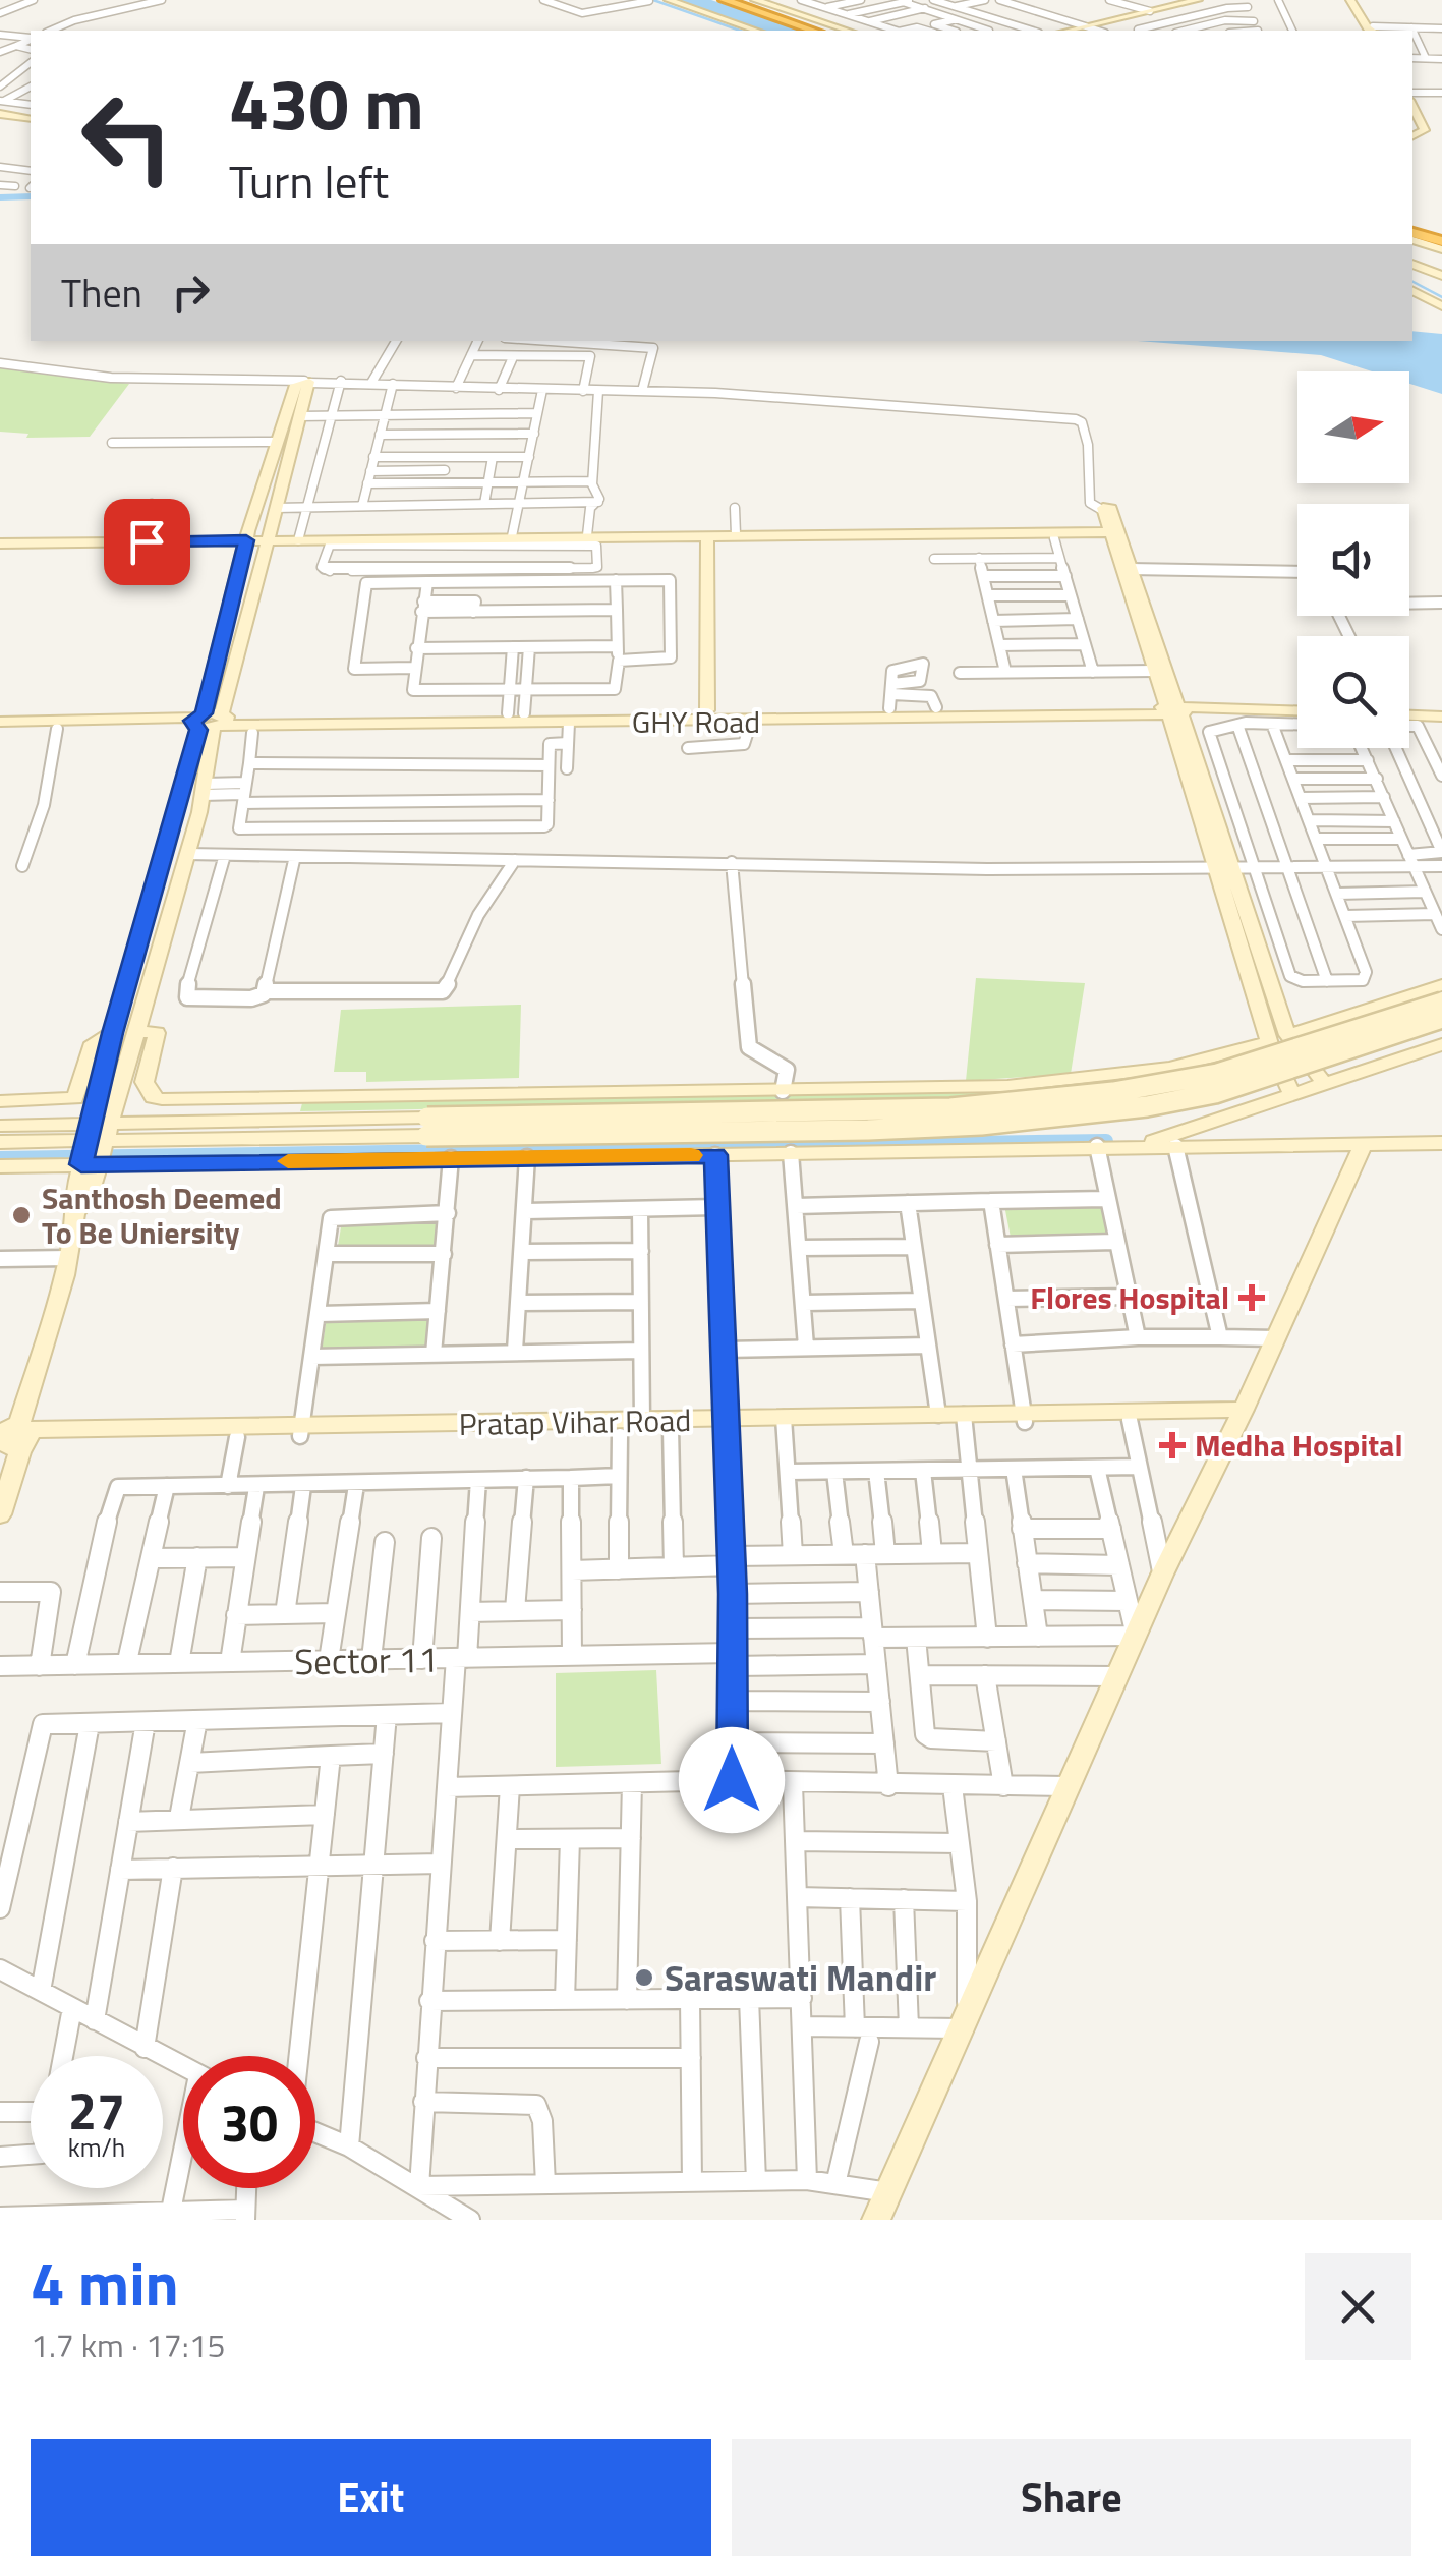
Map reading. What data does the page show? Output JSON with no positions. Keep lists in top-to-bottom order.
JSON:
{
  "streets": {
    "street": ["GHY Road", "Pratap Vihar Road", "Sector 11"]
  },
  "places": {
    "other": ["Santhosh Deemed To Be Uniersity", "Saraswati Mandir"],
    "health": ["Flores Hospital", "Medha Hospital"]
  },
  "north": "right",
  "page": {
    "turn": ["430 m", "Turn left"],
    "then": "Then",
    "speed": "27 km/h",
    "limit": "30",
    "heading": ["4 min", "1.7 km · 17:15"],
    "buttons": ["Exit", "Share"]
  }
}
